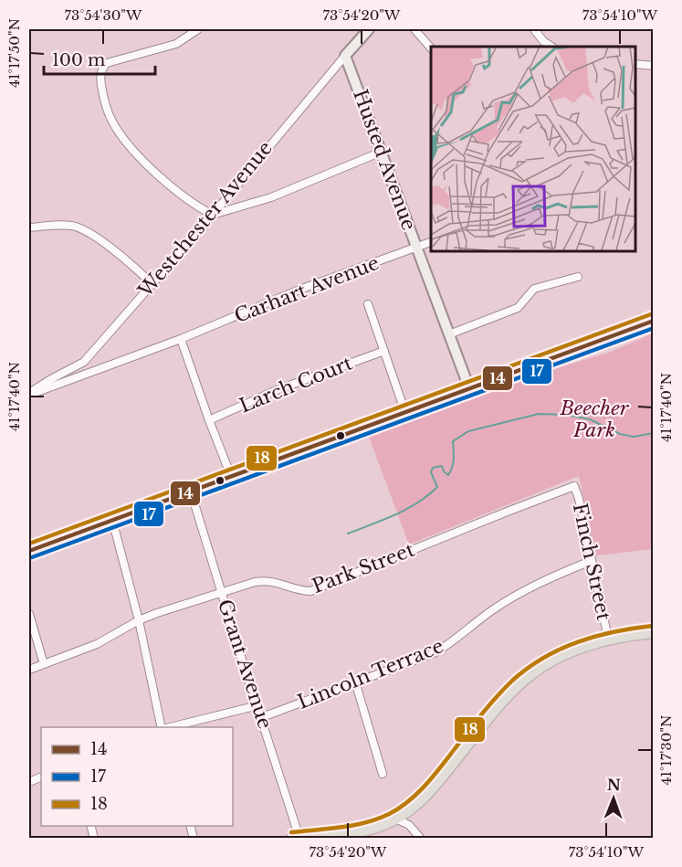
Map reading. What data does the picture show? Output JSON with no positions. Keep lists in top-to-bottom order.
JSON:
{
  "streets": {
    "street": [
      "Husted Avenue",
      "Westchester Avenue",
      "Carhart Avenue",
      "Larch Court",
      "Finch Street",
      "Park Street",
      "Grant Avenue",
      "Lincoln Terrace"
    ]
  },
  "crossings": [
    ["Husted Avenue", "Westchester Avenue"],
    ["Husted Avenue", "Carhart Avenue"],
    ["Westchester Avenue", "Carhart Avenue"],
    ["Finch Street", "Park Street"],
    ["Finch Street", "Lincoln Terrace"],
    ["Park Street", "Grant Avenue"],
    ["Grant Avenue", "Lincoln Terrace"]
  ],
  "parks": ["Beecher Park"],
  "lines": ["transit line 18", "transit line 14", "transit line 17"],
  "legend": ["14", "17", "18"],
  "scale_bar": "100 m",
  "north": "top",
  "coordinates": [
    "73°54'30\"W",
    "73°54'20\"W",
    "73°54'10\"W",
    "41°17'50\"N",
    "41°17'40\"N",
    "41°17'30\"N"
  ]
}
